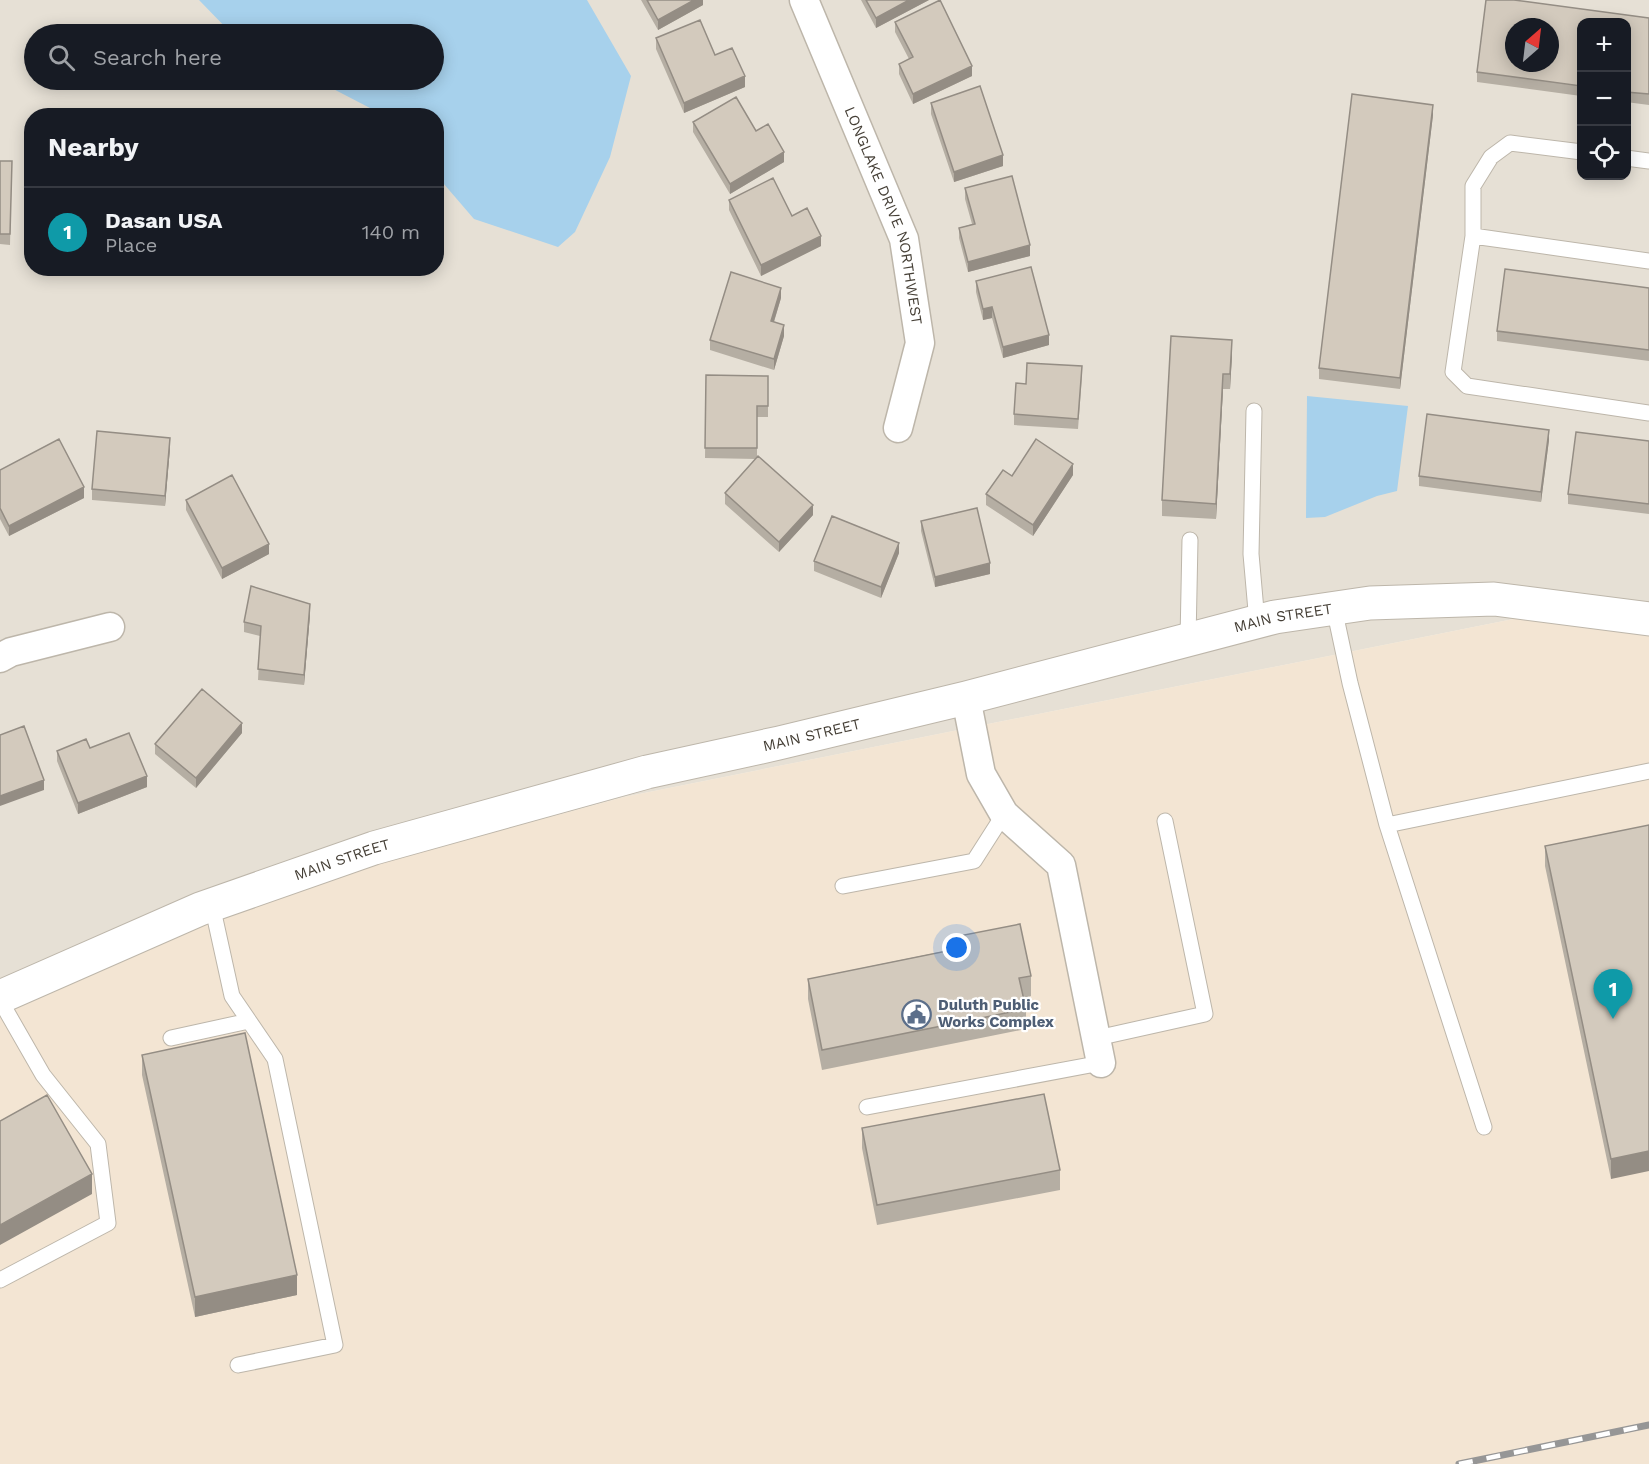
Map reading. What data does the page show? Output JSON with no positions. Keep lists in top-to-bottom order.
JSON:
{
  "streets": {
    "street": ["LONGLAKE DRIVE NORTHWEST", "MAIN STREET"]
  },
  "places": {
    "public building": ["Duluth Public Works Complex"]
  },
  "north": "top right",
  "page": {
    "map_buttons": ["+", "−"],
    "search": "Search here",
    "heading": "Nearby",
    "list": [
      {
        "mark": "1",
        "name": "Dasan USA",
        "note": "Place",
        "value": "140 m"
      }
    ],
    "pins": "1"
  }
}
